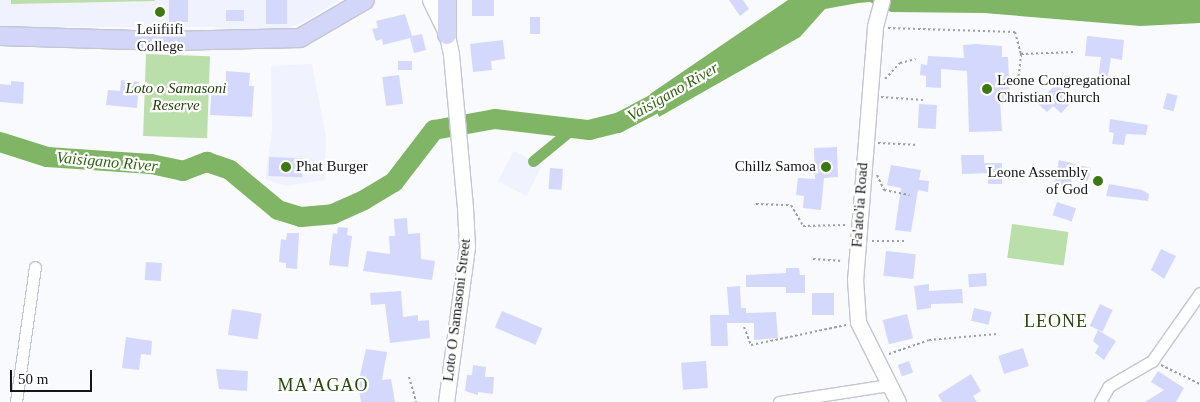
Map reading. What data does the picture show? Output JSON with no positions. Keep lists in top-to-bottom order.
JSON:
{
  "streets": {
    "main road": ["Fa'ato'ia Road", "Loto O Samasoni Street"]
  },
  "districts": ["LEONE", "MA'AGAO"],
  "water": ["Vaisigano River"],
  "parks": ["Loto o Samasoni Reserve"],
  "places": [
    "Leiifiifi College",
    "Leone Congregational Christian Church",
    "Phat Burger",
    "Chillz Samoa",
    "Leone Assembly of God"
  ],
  "scale_bar": "50 m"
}
